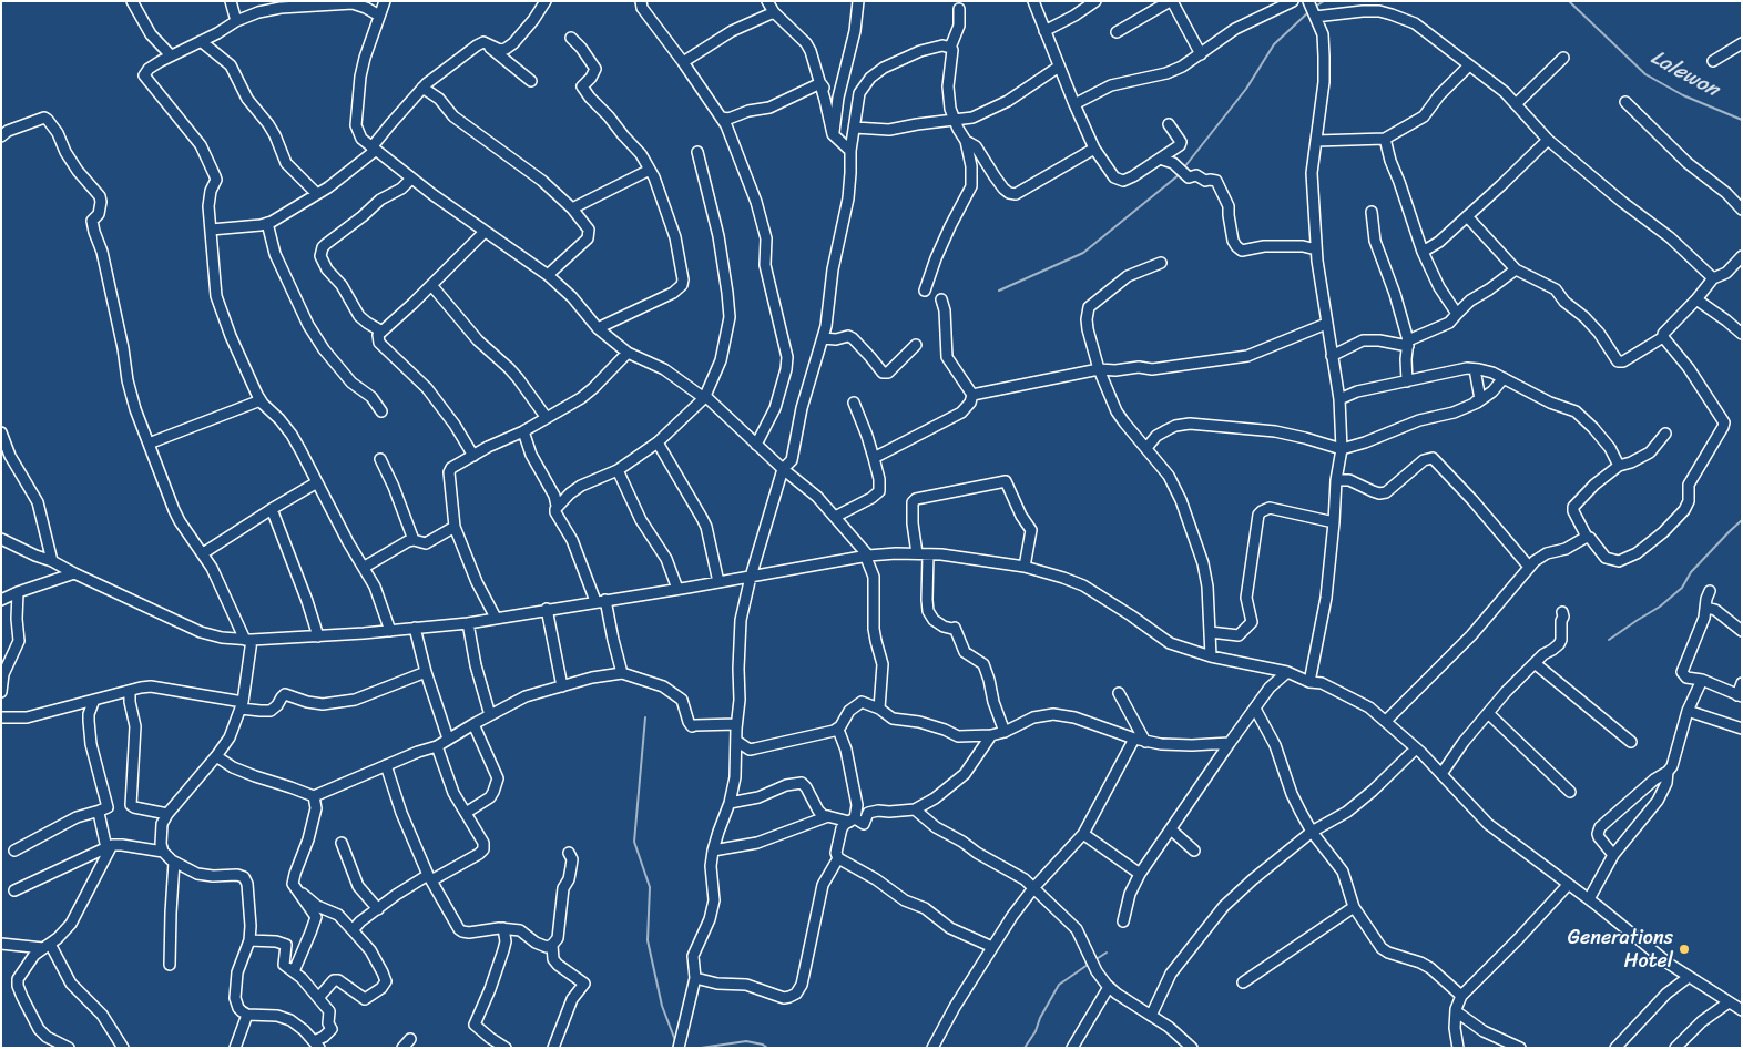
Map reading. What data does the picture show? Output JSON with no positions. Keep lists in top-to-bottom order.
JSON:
{
  "water": ["Lalewon"],
  "places": ["Generations Hotel"]
}
